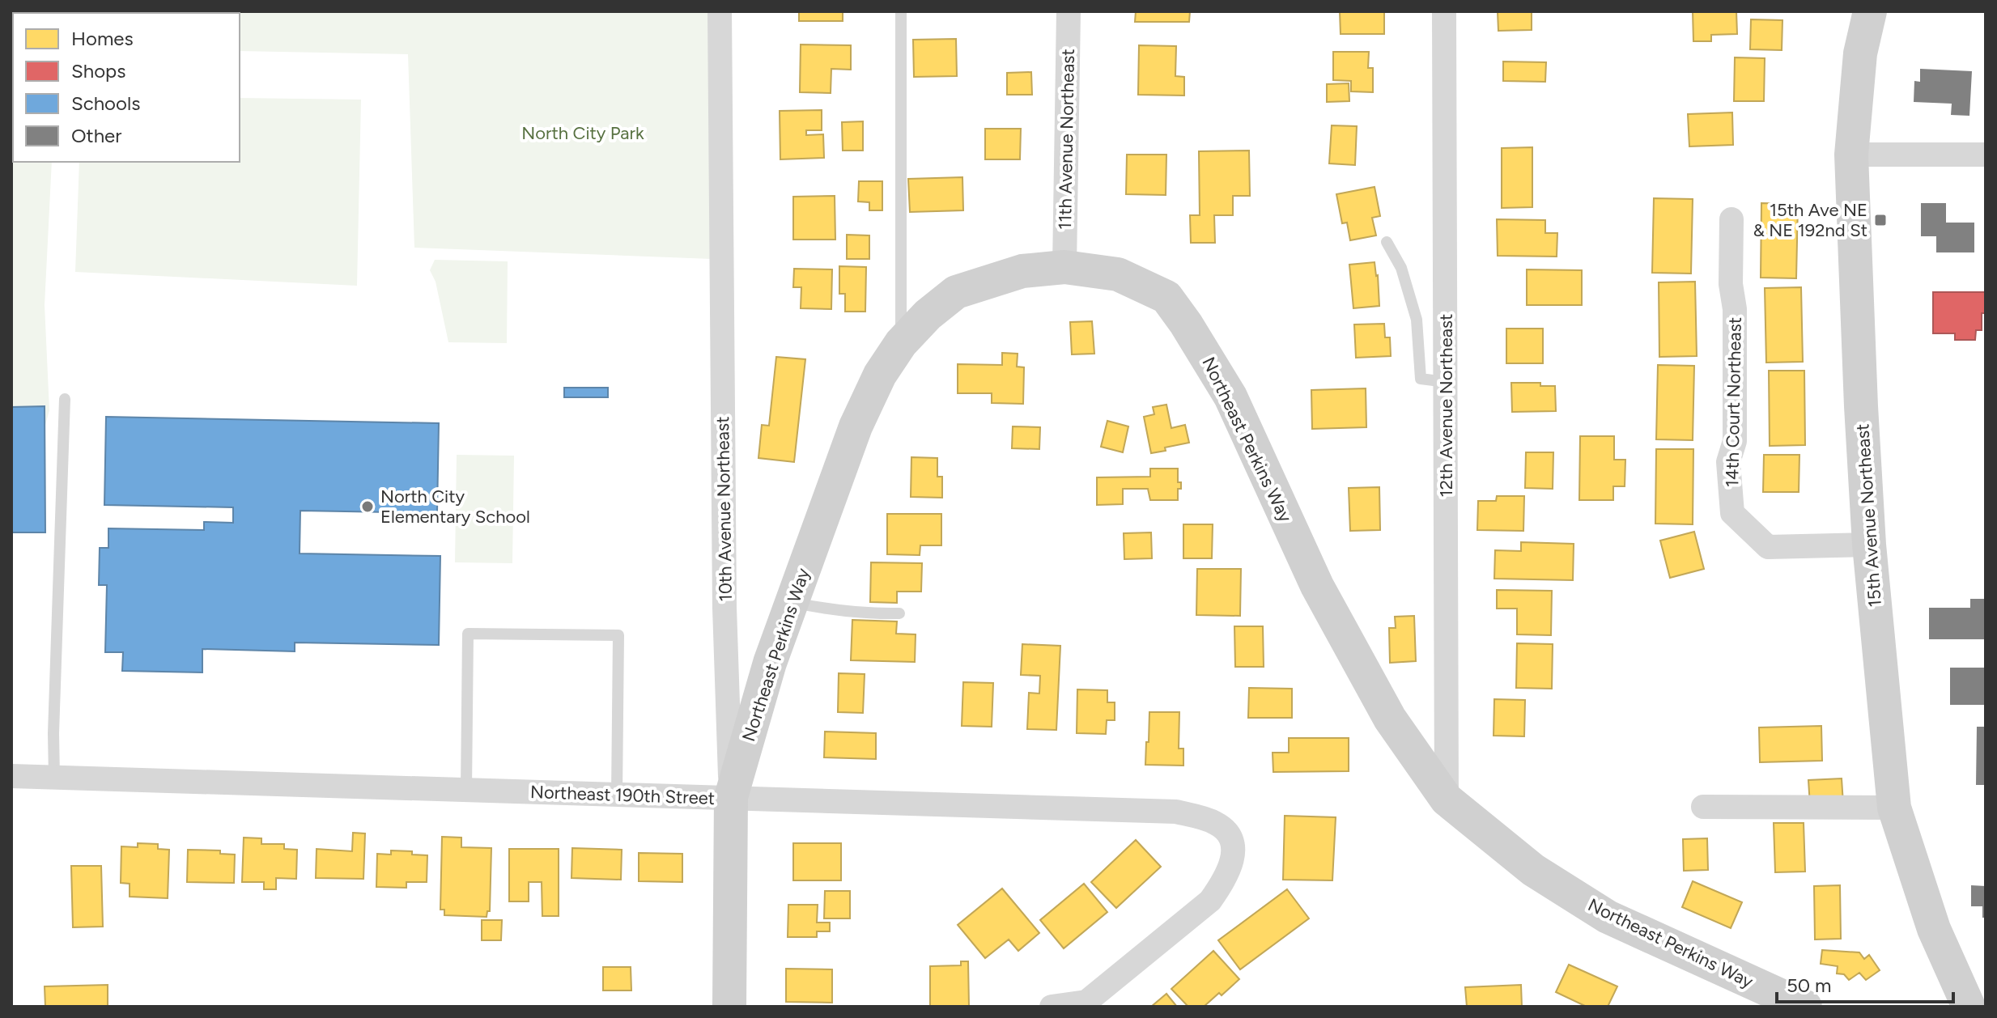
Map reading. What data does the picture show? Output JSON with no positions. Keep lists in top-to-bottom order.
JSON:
{
  "streets": {
    "main road": ["Northeast Perkins Way", "10th Avenue Northeast", "15th Avenue Northeast"],
    "street": [
      "11th Avenue Northeast",
      "14th Court Northeast",
      "12th Avenue Northeast",
      "Northeast 190th Street"
    ]
  },
  "crossings": [
    ["11th Avenue Northeast", "Northeast Perkins Way"],
    ["14th Court Northeast", "15th Avenue Northeast"],
    ["12th Avenue Northeast", "Northeast Perkins Way"],
    ["Northeast Perkins Way", "10th Avenue Northeast"],
    ["Northeast Perkins Way", "Northeast 190th Street"],
    ["10th Avenue Northeast", "Northeast 190th Street"]
  ],
  "parks": ["North City Park"],
  "places": {
    "transit": ["15th Ave NE & NE 192nd St"],
    "other": ["North City Elementary School"]
  },
  "legend": [
    "Homes",
    "Shops",
    "Schools",
    "Other"
  ],
  "scale_bar": "50 m"
}
